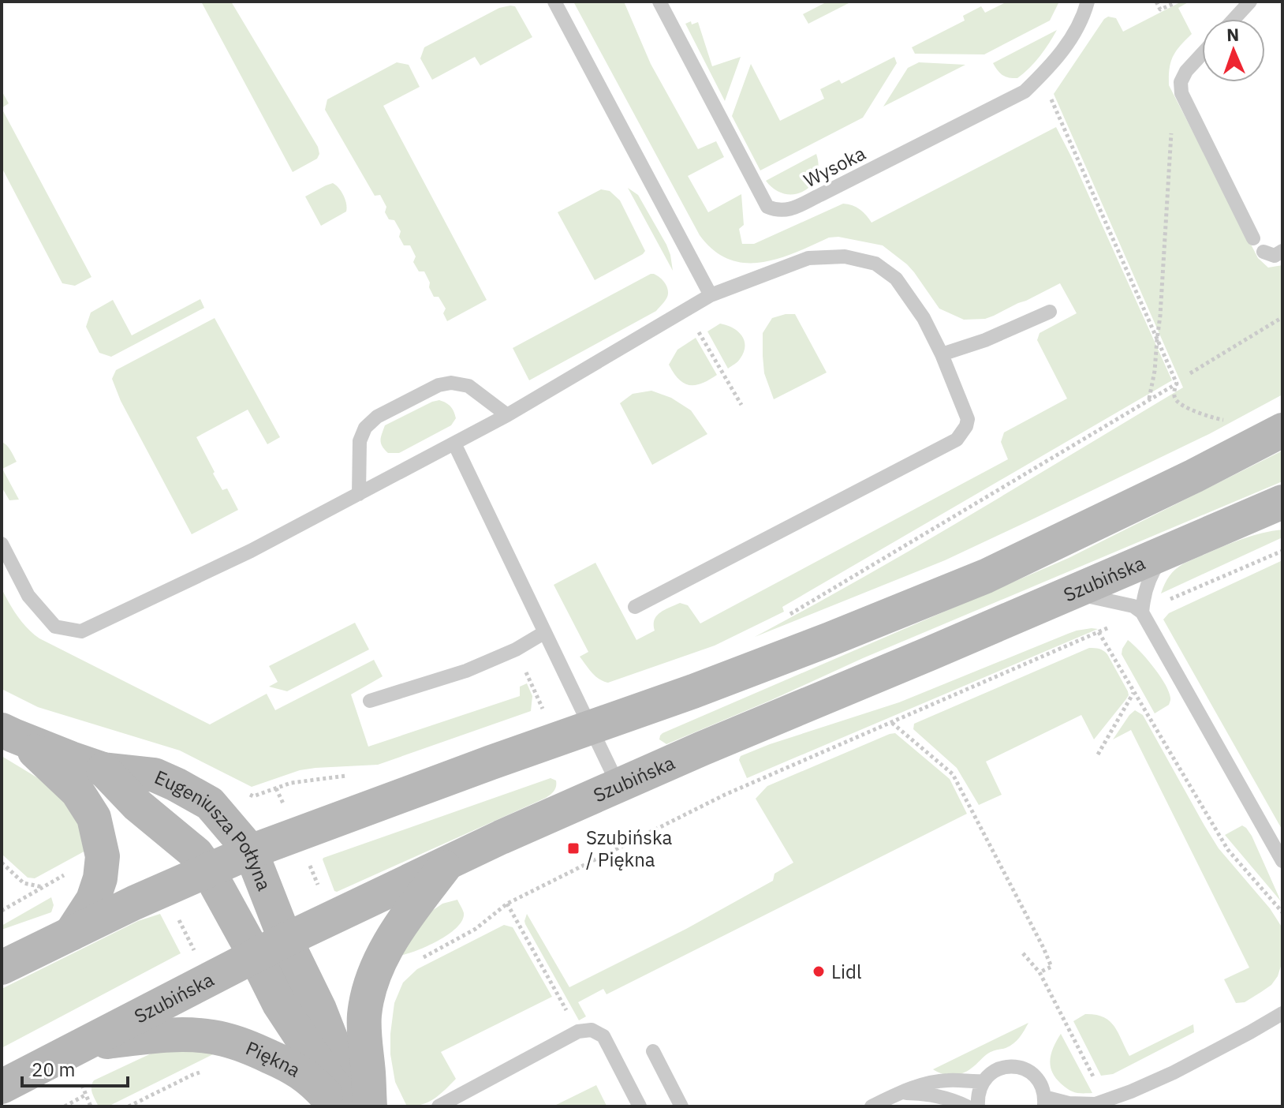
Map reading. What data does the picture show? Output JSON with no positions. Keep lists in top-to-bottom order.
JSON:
{
  "streets": {
    "main road": ["Szubińska", "Eugeniusza Połtyna", "Piękna"],
    "lane": ["Wysoka"]
  },
  "crossings": [
    ["Szubińska", "Eugeniusza Połtyna"],
    ["Szubińska", "Piękna"],
    ["Eugeniusza Połtyna", "Piękna"]
  ],
  "places": {
    "transit": ["Szubińska / Piękna"],
    "other": ["Lidl"]
  },
  "scale_bar": "20 m",
  "north": "top"
}
